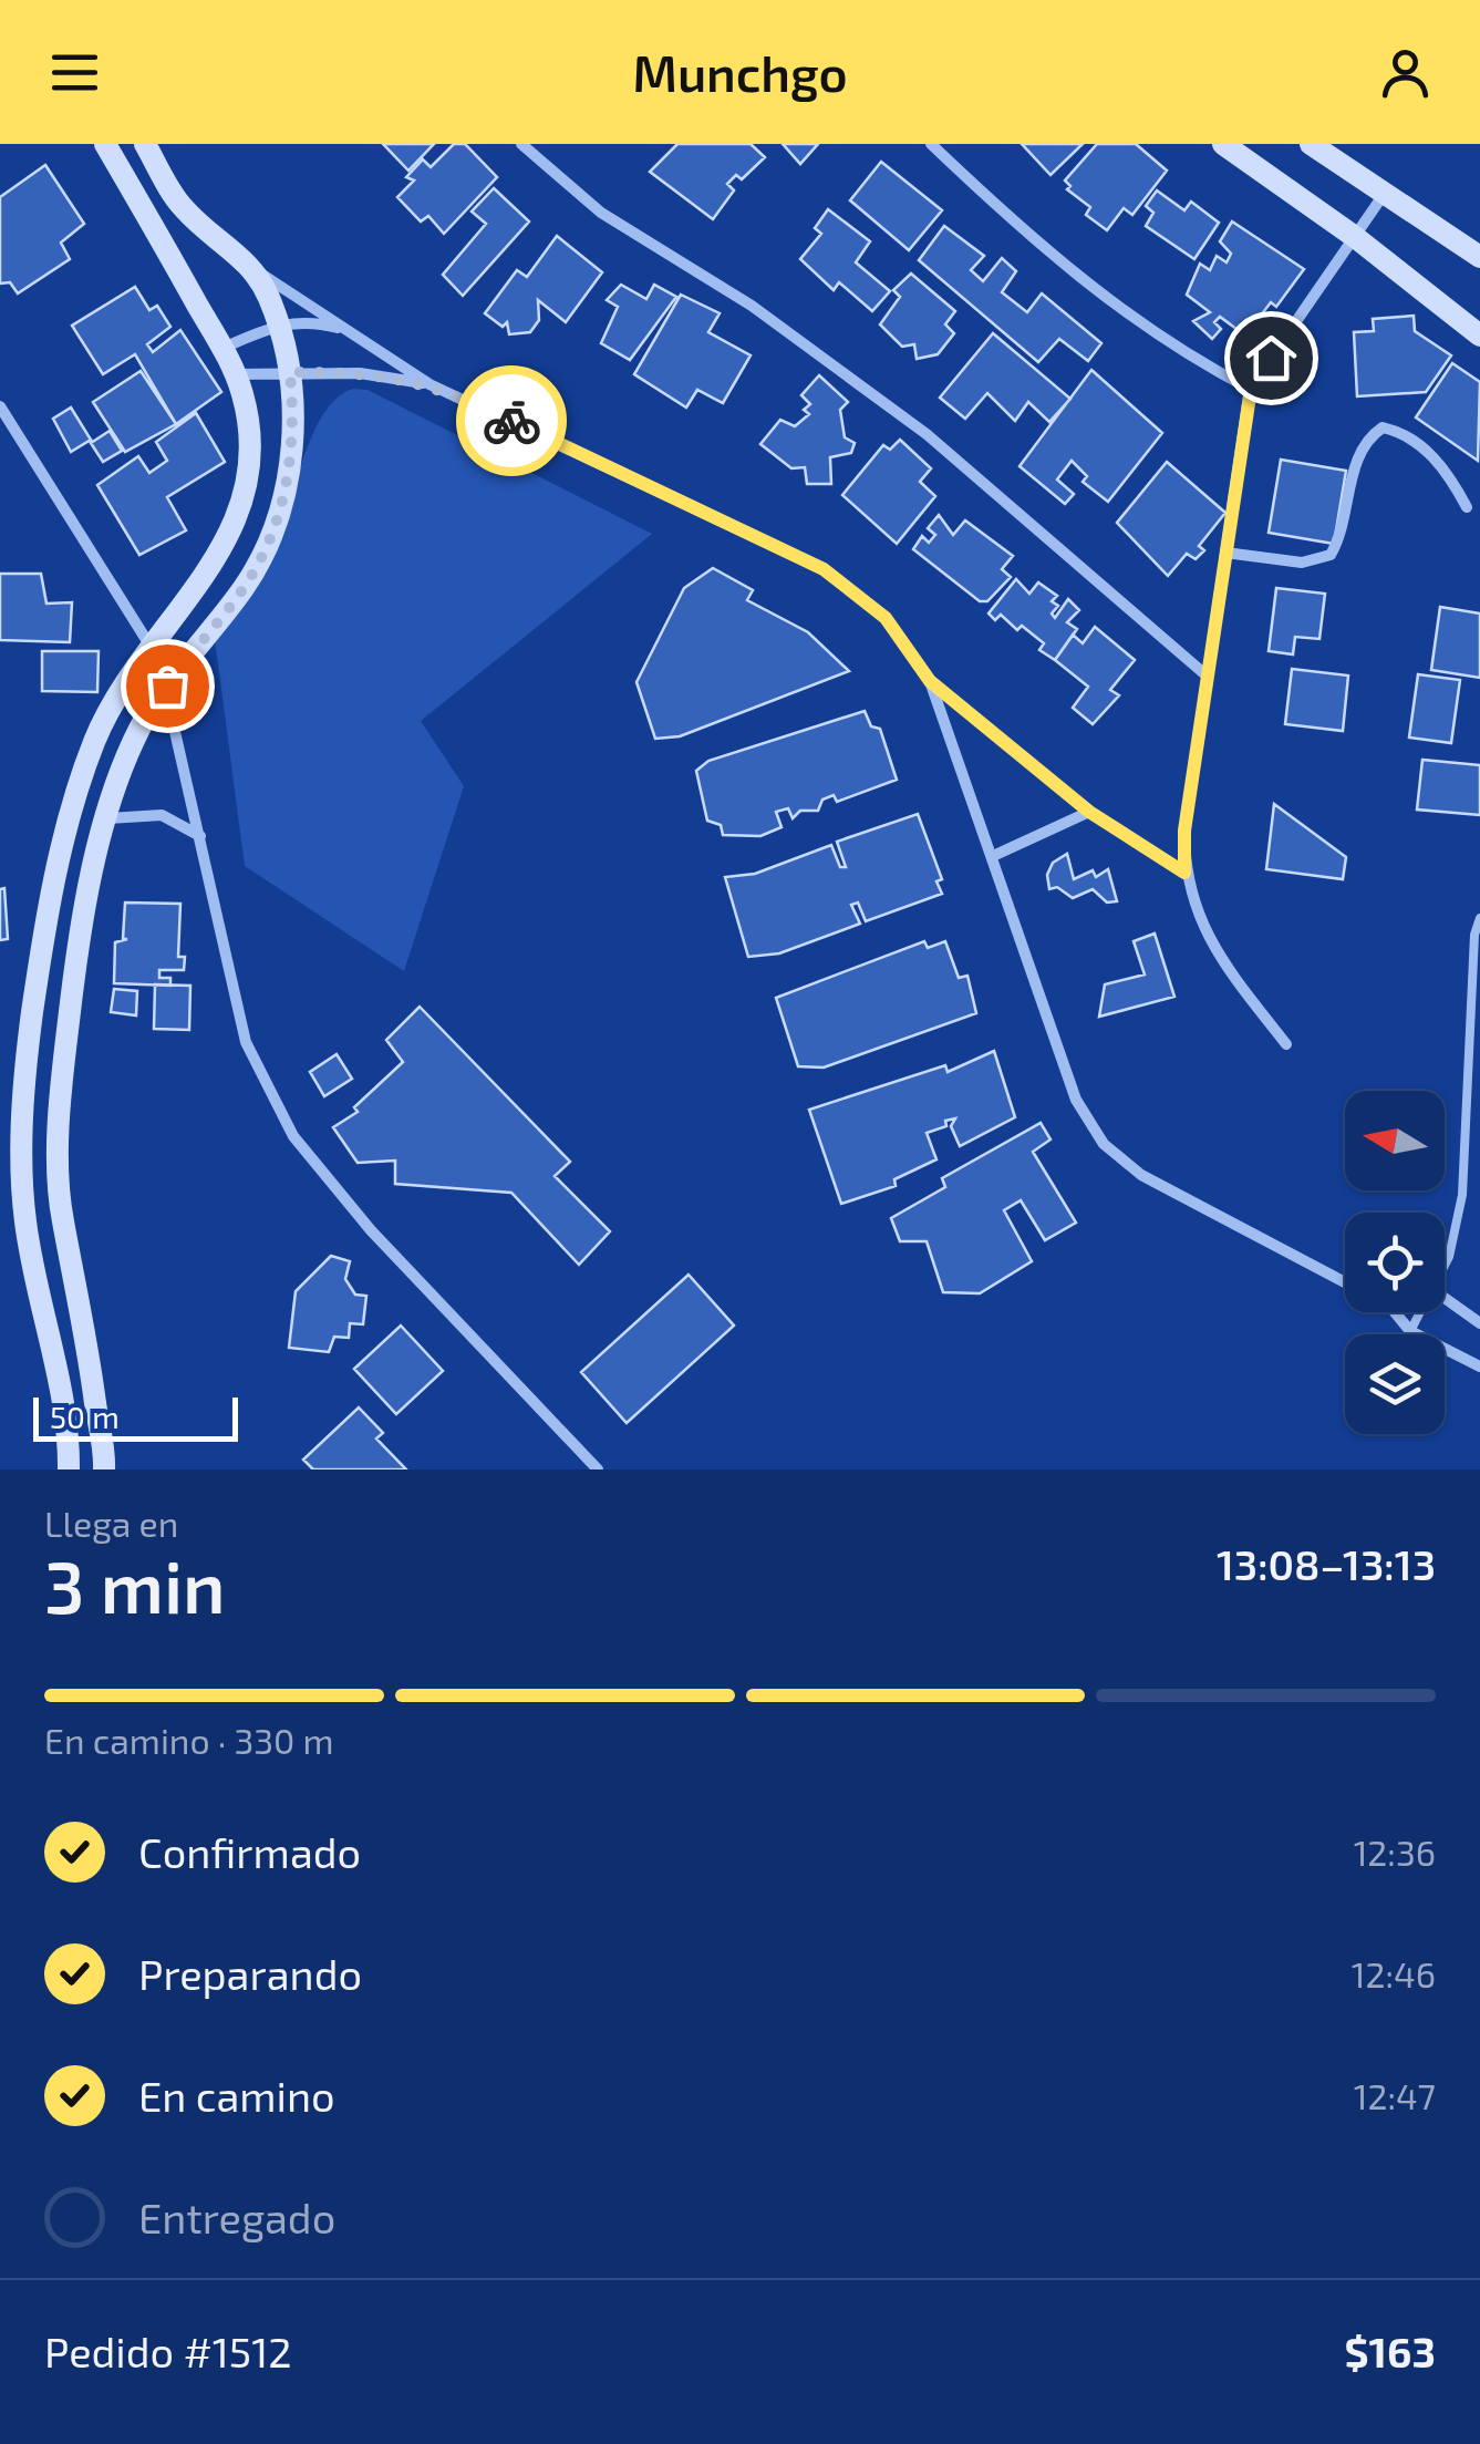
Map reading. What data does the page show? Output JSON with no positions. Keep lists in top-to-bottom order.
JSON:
{
  "scale_bar": "50 m",
  "north": "left",
  "page": {
    "header": "Munchgo",
    "scale": "50 m",
    "heading": ["3 min", "Llega en", "13:08–13:13"],
    "panel": ["Pedido #1512", "$163"],
    "bar": "En camino · 330 m",
    "list": [
      ["Confirmado", "12:36"],
      ["Preparando", "12:46"],
      ["En camino", "12:47"],
      "Entregado"
    ]
  }
}
